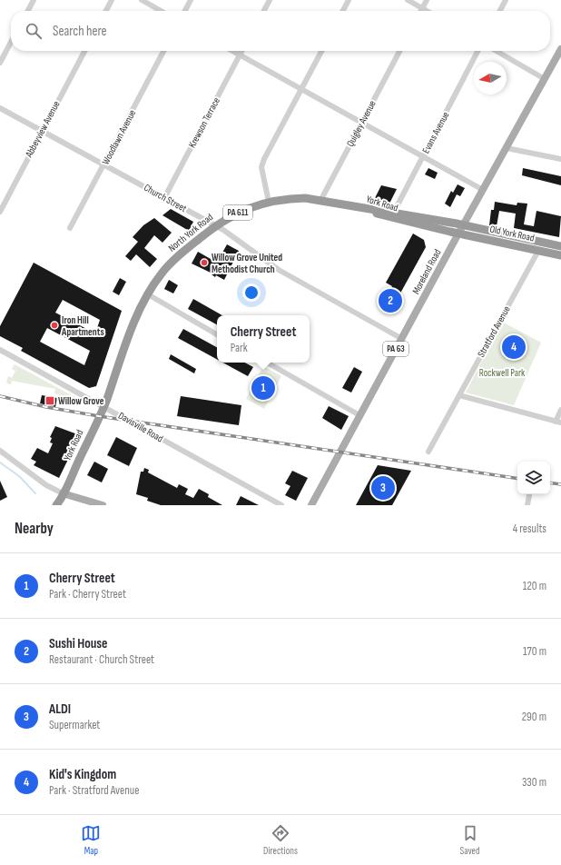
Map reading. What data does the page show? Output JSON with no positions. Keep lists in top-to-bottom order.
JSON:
{
  "streets": {
    "highway": [
      "York Road",
      "PA 611",
      "North York Road",
      "Old York Road"
    ],
    "main road": ["Moreland Road", "PA 63"],
    "street": [
      "Krewson Terrace",
      "Quigley Avenue",
      "Abbeyview Avenue",
      "Evans Avenue",
      "Woodlawn Avenue",
      "Church Street",
      "Stratford Avenue",
      "Davisville Road"
    ]
  },
  "crossings": [
    ["Krewson Terrace", "Church Street"],
    ["Quigley Avenue", "North York Road"],
    ["Abbeyview Avenue", "Church Street"],
    ["Evans Avenue", "York Road"],
    ["Woodlawn Avenue", "Church Street"],
    ["Church Street", "North York Road"],
    ["Church Street", "Moreland Road"],
    ["York Road", "PA 611"],
    ["York Road", "North York Road"],
    ["York Road", "Old York Road"],
    ["York Road", "Moreland Road"],
    ["York Road", "Davisville Road"],
    ["North York Road", "Davisville Road"],
    ["Old York Road", "Moreland Road"],
    ["Old York Road", "Stratford Avenue"]
  ],
  "parks": ["Rockwell Park"],
  "places": {
    "other": ["Willow Grove United Methodist Church", "Iron Hill Apartments"],
    "transit": ["Willow Grove"]
  },
  "north": "left",
  "page": {
    "search": "Search here",
    "pins": [
      "2",
      "4",
      "1",
      "3"
    ],
    "popup": ["Cherry Street", "Park"],
    "heading": ["Nearby", "4 results"],
    "list": [
      {
        "mark": "1",
        "name": "Cherry Street",
        "note": "Park · Cherry Street",
        "value": "120 m"
      },
      {
        "mark": "2",
        "name": "Sushi House",
        "note": "Restaurant · Church Street",
        "value": "170 m"
      },
      {
        "mark": "3",
        "name": "ALDI",
        "note": "Supermarket",
        "value": "290 m"
      },
      {
        "mark": "4",
        "name": "Kid's Kingdom",
        "note": "Park · Stratford Avenue",
        "value": "330 m"
      }
    ],
    "nav": ["Map", "Directions", "Saved"]
  }
}
